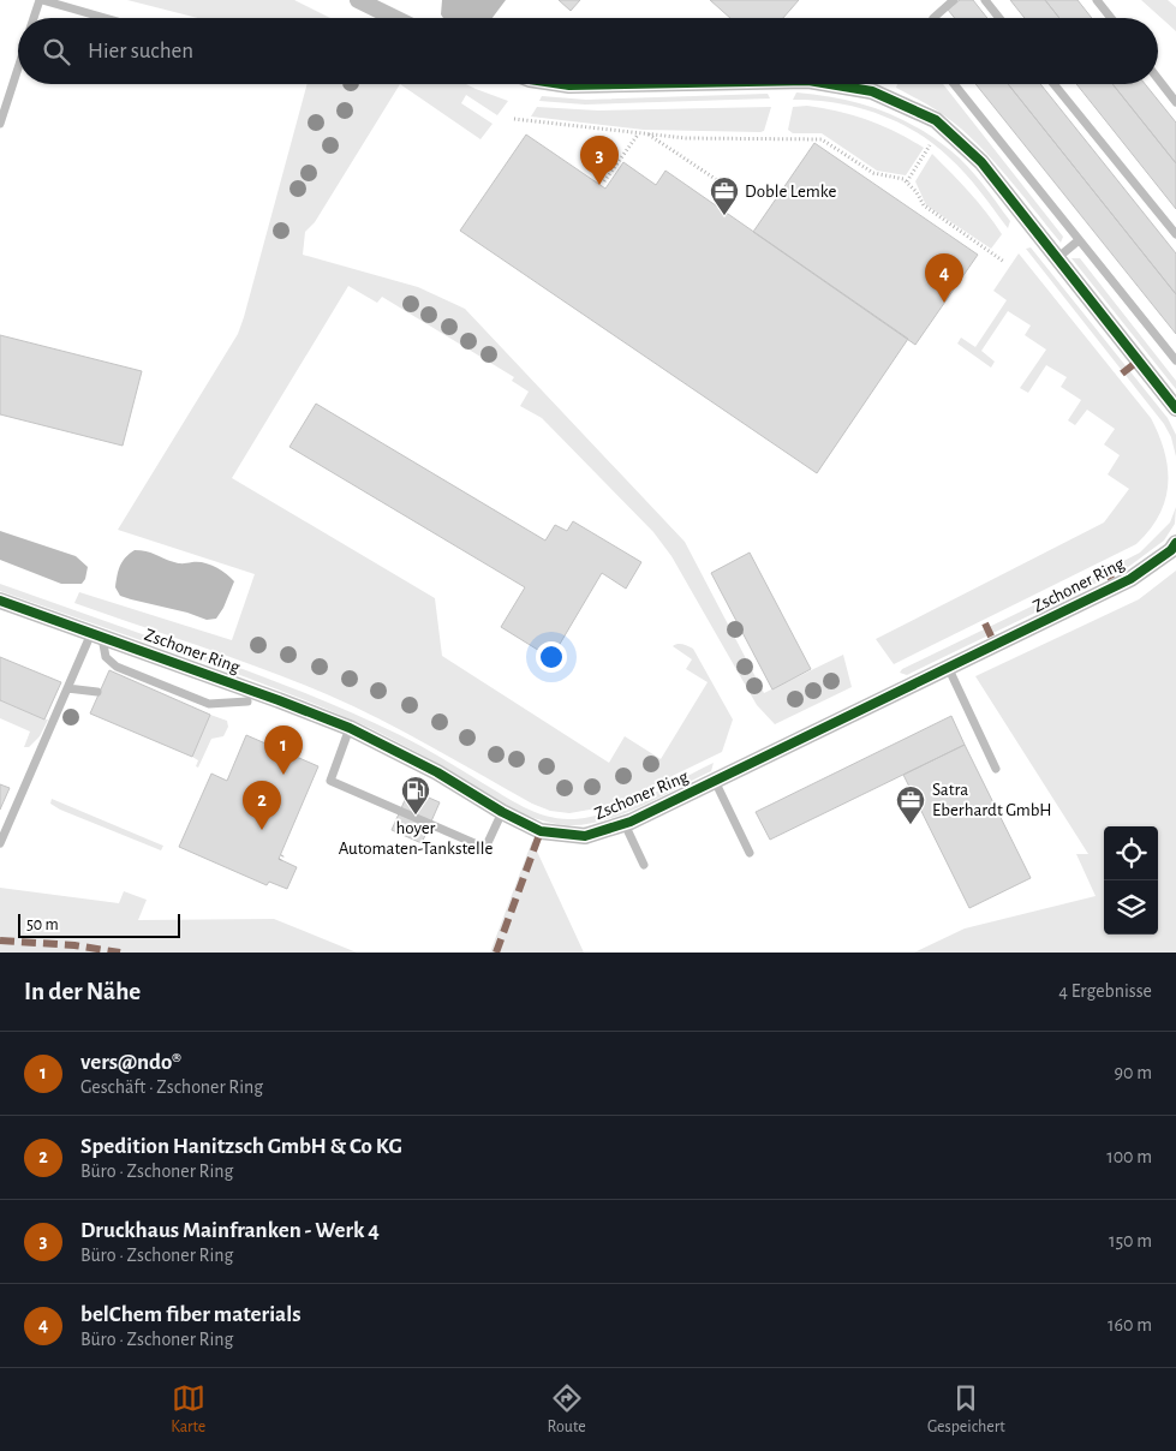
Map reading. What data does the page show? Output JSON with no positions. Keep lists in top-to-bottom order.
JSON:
{
  "streets": {
    "street": ["Zschoner Ring"]
  },
  "places": {
    "office": ["Doble Lemke", "Satra Eberhardt GmbH"],
    "fuel station": ["hoyer Automaten-Tankstelle"]
  },
  "scale_bar": "50 m",
  "page": {
    "search": "Hier suchen",
    "pins": [
      "3",
      "4",
      "1",
      "2"
    ],
    "scale": "50 m",
    "heading": ["In der Nähe", "4 Ergebnisse"],
    "list": [
      {
        "mark": "1",
        "name": "vers@ndo®",
        "note": "Geschäft · Zschoner Ring",
        "value": "90 m"
      },
      {
        "mark": "2",
        "name": "Spedition Hanitzsch GmbH & Co KG",
        "note": "Büro · Zschoner Ring",
        "value": "100 m"
      },
      {
        "mark": "3",
        "name": "Druckhaus Mainfranken - Werk 4",
        "note": "Büro · Zschoner Ring",
        "value": "150 m"
      },
      {
        "mark": "4",
        "name": "belChem fiber materials",
        "note": "Büro · Zschoner Ring",
        "value": "160 m"
      }
    ],
    "nav": ["Karte", "Route", "Gespeichert"]
  }
}
